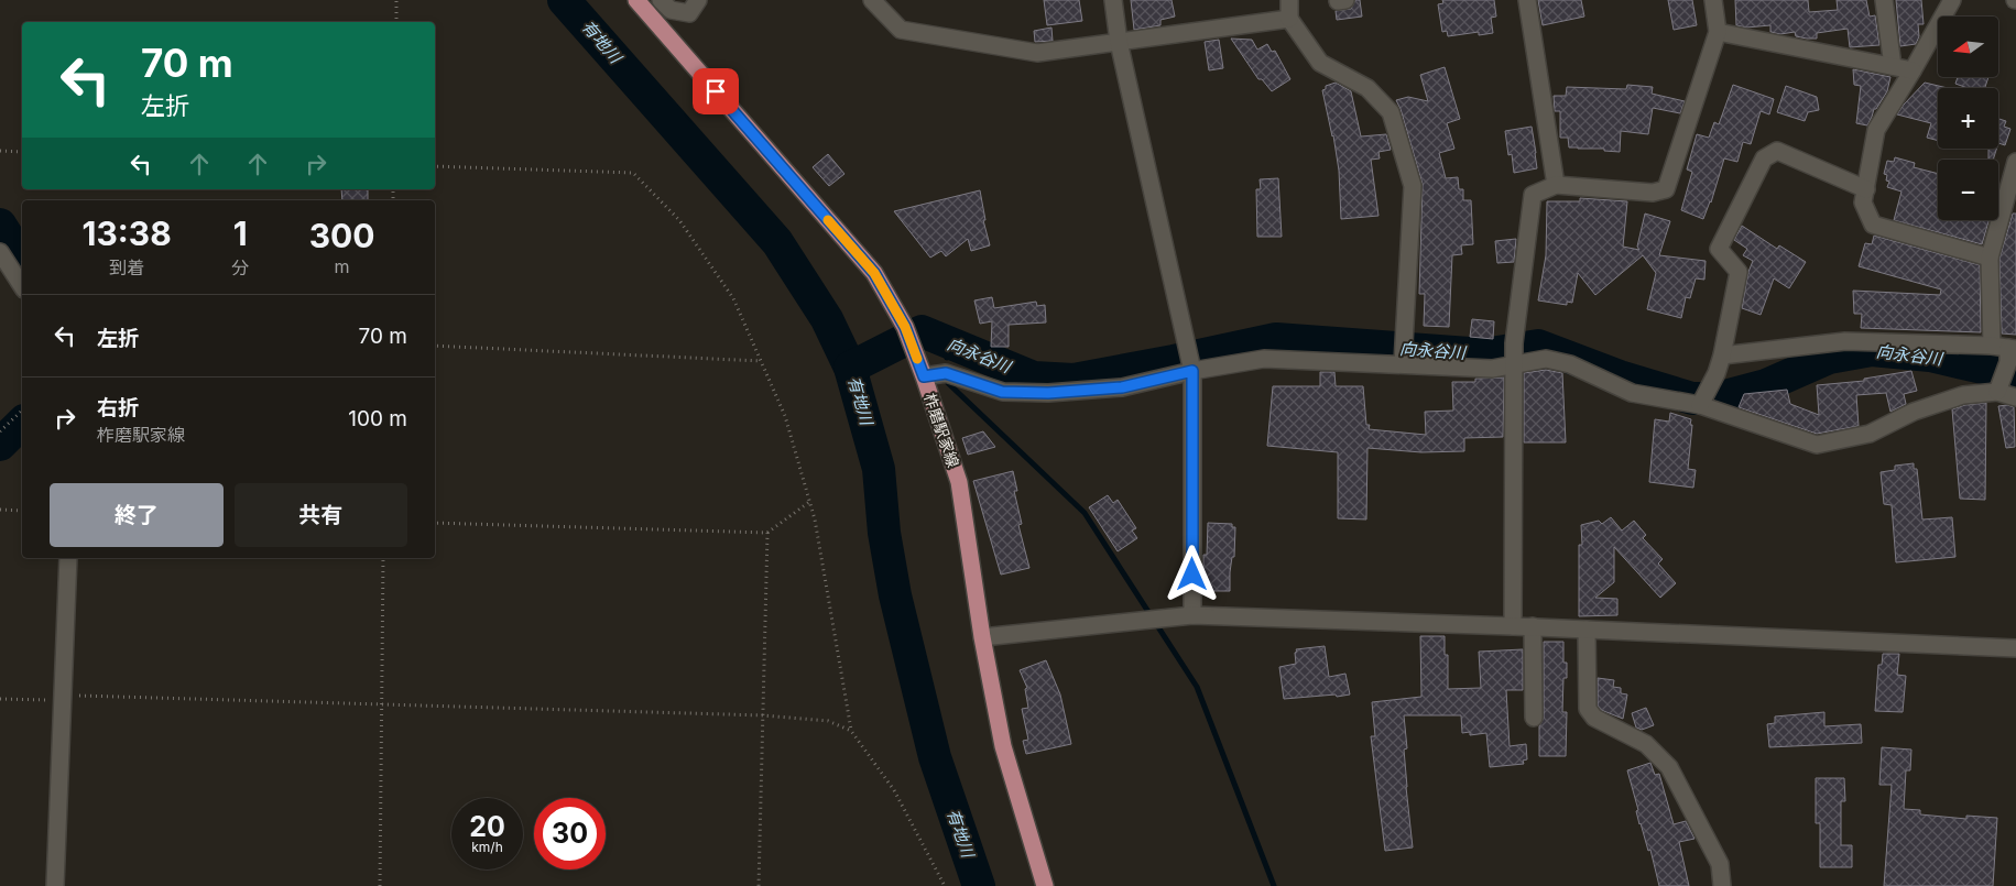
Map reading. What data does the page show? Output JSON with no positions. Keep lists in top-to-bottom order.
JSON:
{
  "streets": {
    "main road": ["柞磨駅家線"]
  },
  "water": ["有地川", "向永谷川"],
  "north": "left",
  "page": {
    "map_buttons": ["+", "−"],
    "turn": ["70 m", "左折"],
    "eta": [
      "13:38",
      "到着",
      "1",
      "分",
      "300",
      "m"
    ],
    "list": [
      {
        "name": "左折",
        "value": "70 m"
      },
      {
        "name": "右折",
        "note": "柞磨駅家線",
        "value": "100 m"
      }
    ],
    "buttons": ["終了", "共有"],
    "speed": "20 km/h",
    "limit": "30"
  }
}
